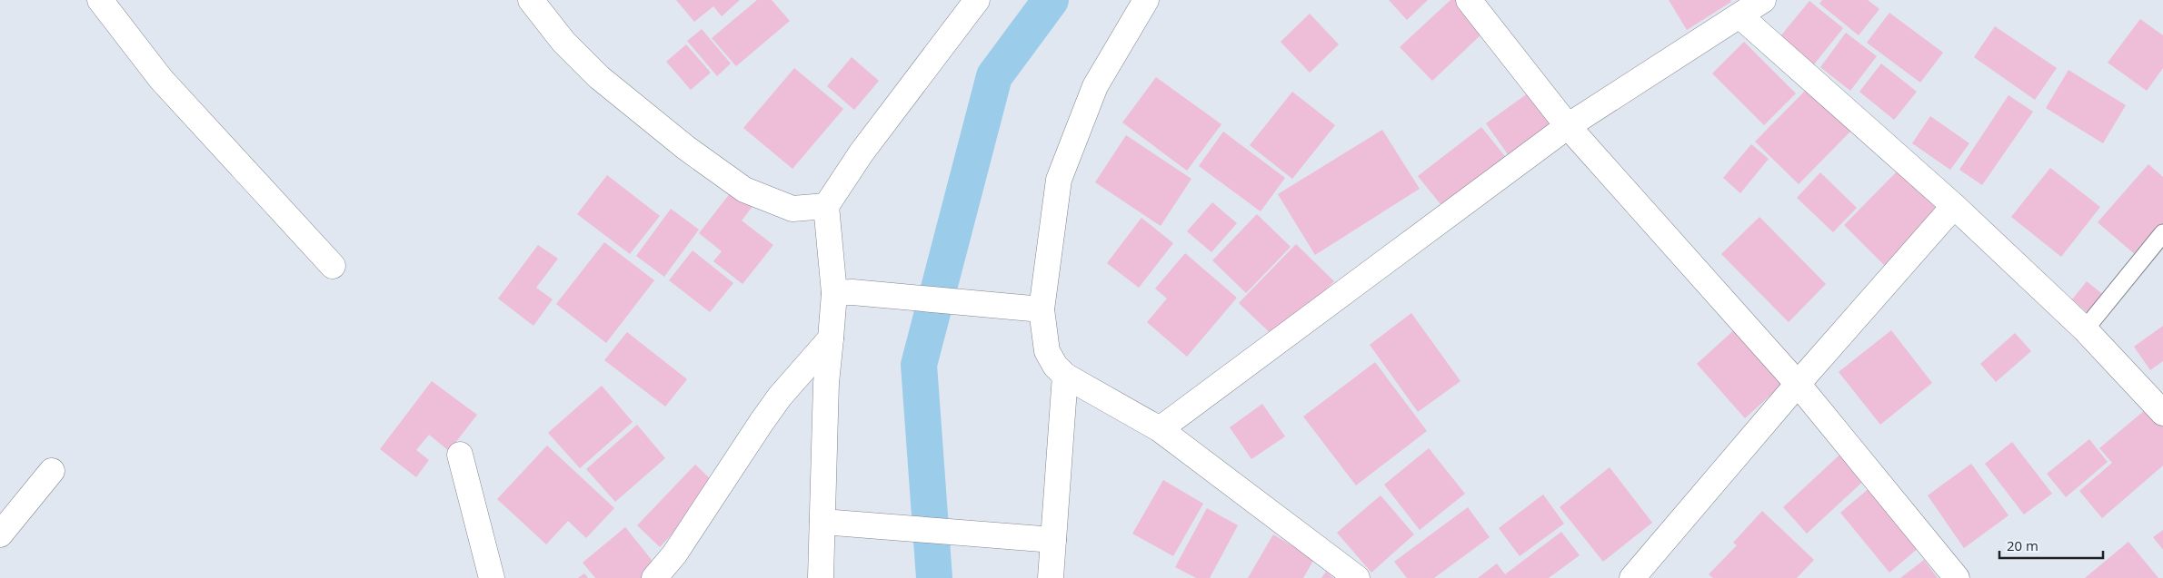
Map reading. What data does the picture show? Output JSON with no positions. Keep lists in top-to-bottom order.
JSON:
{
  "scale_bar": "20 m"
}
